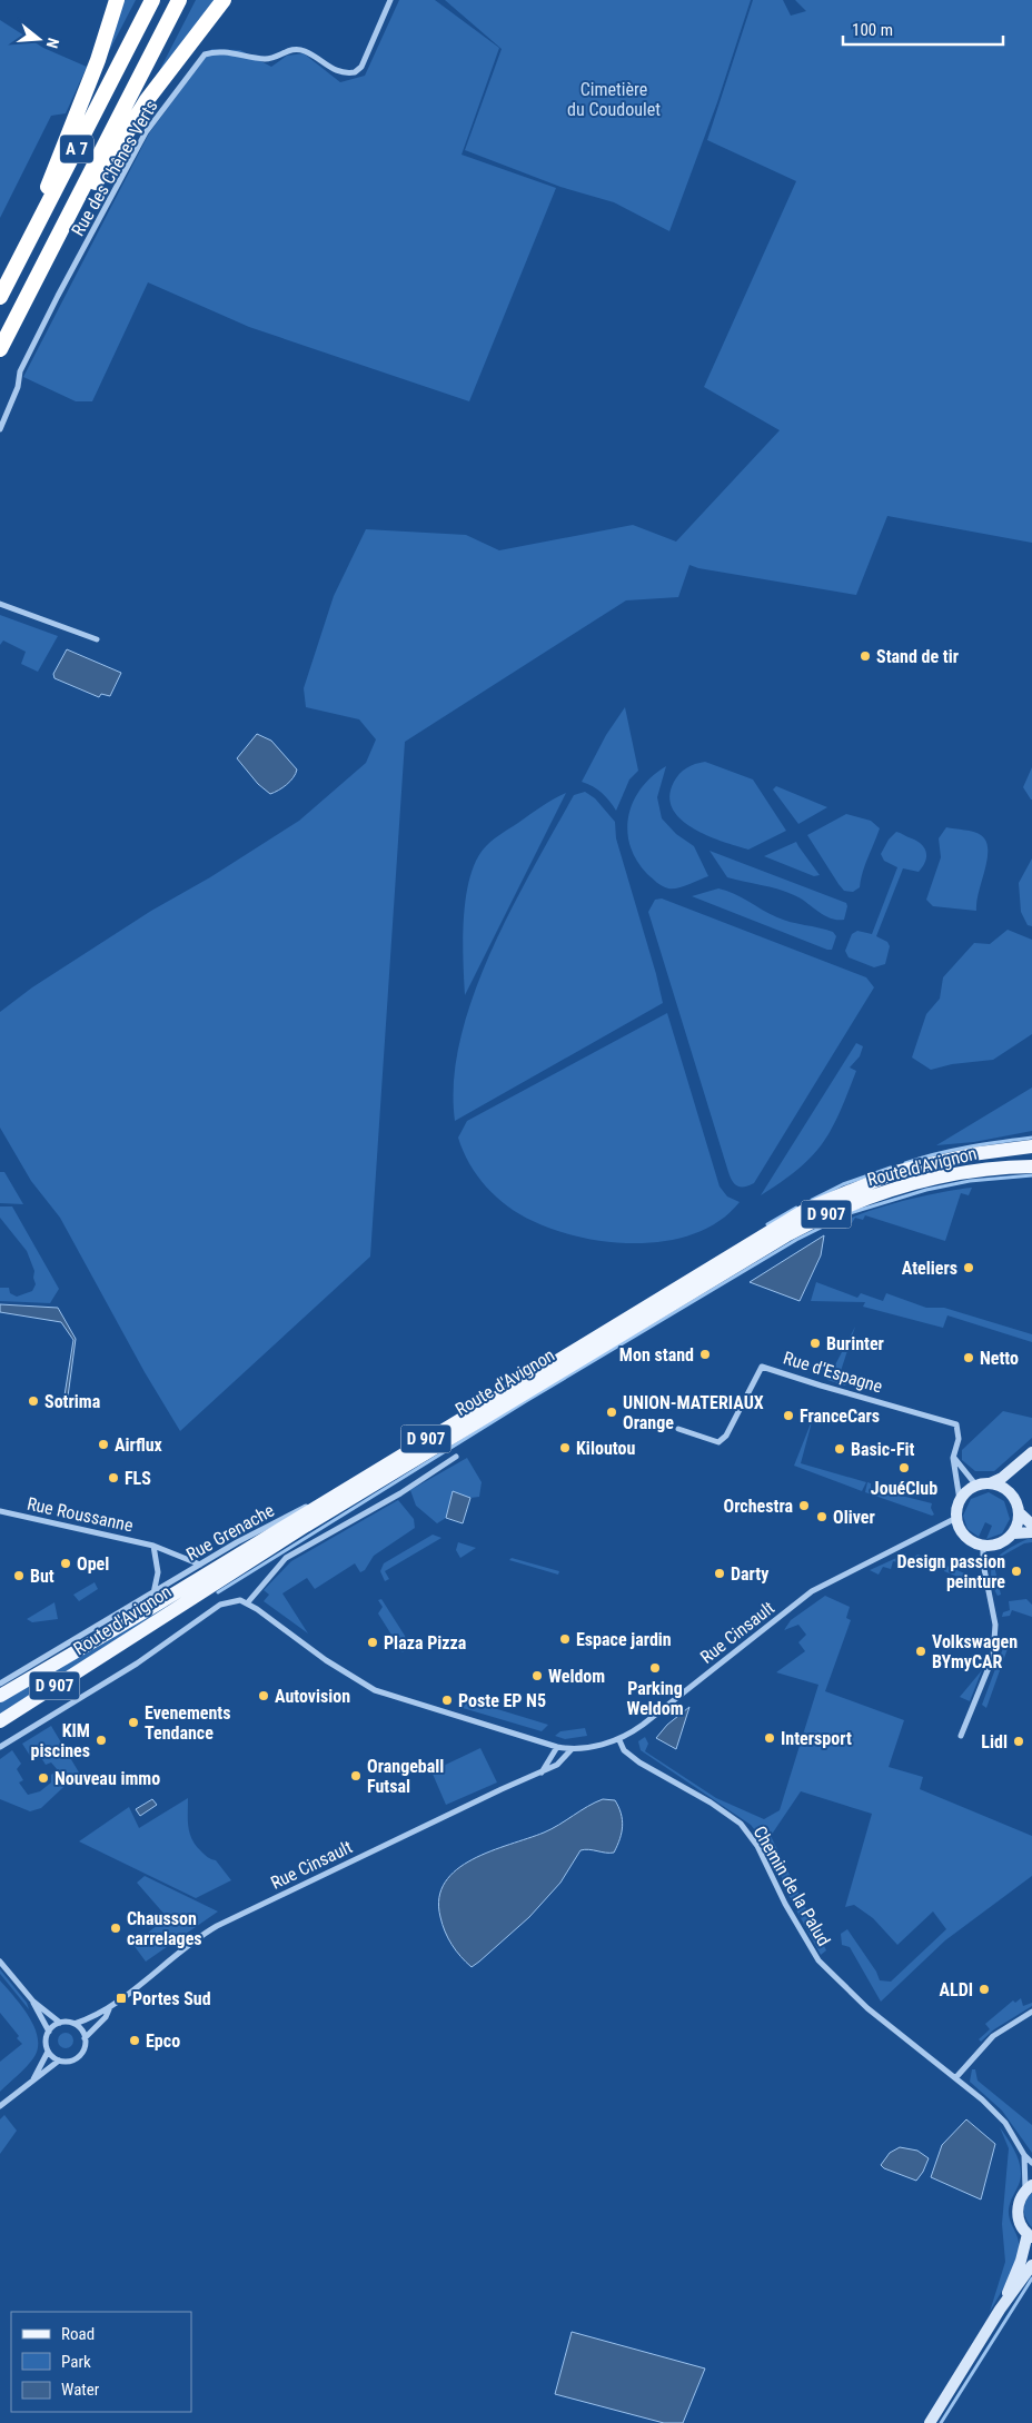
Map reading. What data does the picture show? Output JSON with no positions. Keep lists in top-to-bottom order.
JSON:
{
  "streets": {
    "highway": ["A 7"],
    "main road": ["Route d'Avignon", "D 907"],
    "street": [
      "Rue des Chênes Verts",
      "Rue d'Espagne",
      "Rue Roussanne",
      "Rue Grenache",
      "Rue Cinsault",
      "Chemin de la Palud"
    ]
  },
  "crossings": [
    ["Route d'Avignon", "Rue Grenache"],
    ["Rue d'Espagne", "Rue Cinsault"],
    ["Rue Roussanne", "Rue Grenache"],
    ["Rue Cinsault", "Chemin de la Palud"]
  ],
  "parks": ["Cimetière du Coudoulet"],
  "places": {
    "other": [
      "Stand de tir",
      "Ateliers",
      "Burinter",
      "Mon stand",
      "Netto",
      "Sotrima",
      "UNION-MATERIAUX Orange",
      "FranceCars",
      "Airflux",
      "Kiloutou",
      "Basic-Fit",
      "JouéClub",
      "FLS",
      "Orchestra",
      "Oliver",
      "Opel",
      "Design passion peinture",
      "Darty",
      "But",
      "Espace jardin",
      "Plaza Pizza",
      "Volkswagen BYmyCAR",
      "Parking Weldom",
      "Weldom",
      "Autovision",
      "Poste EP N5",
      "Evenements Tendance",
      "Intersport",
      "KIM piscines",
      "Lidl",
      "Orangeball Futsal",
      "Nouveau immo",
      "Chausson carrelages",
      "ALDI",
      "Epco"
    ],
    "transit": ["Portes Sud"]
  },
  "legend": ["Road", "Park", "Water"],
  "scale_bar": "100 m",
  "north": "right"
}
